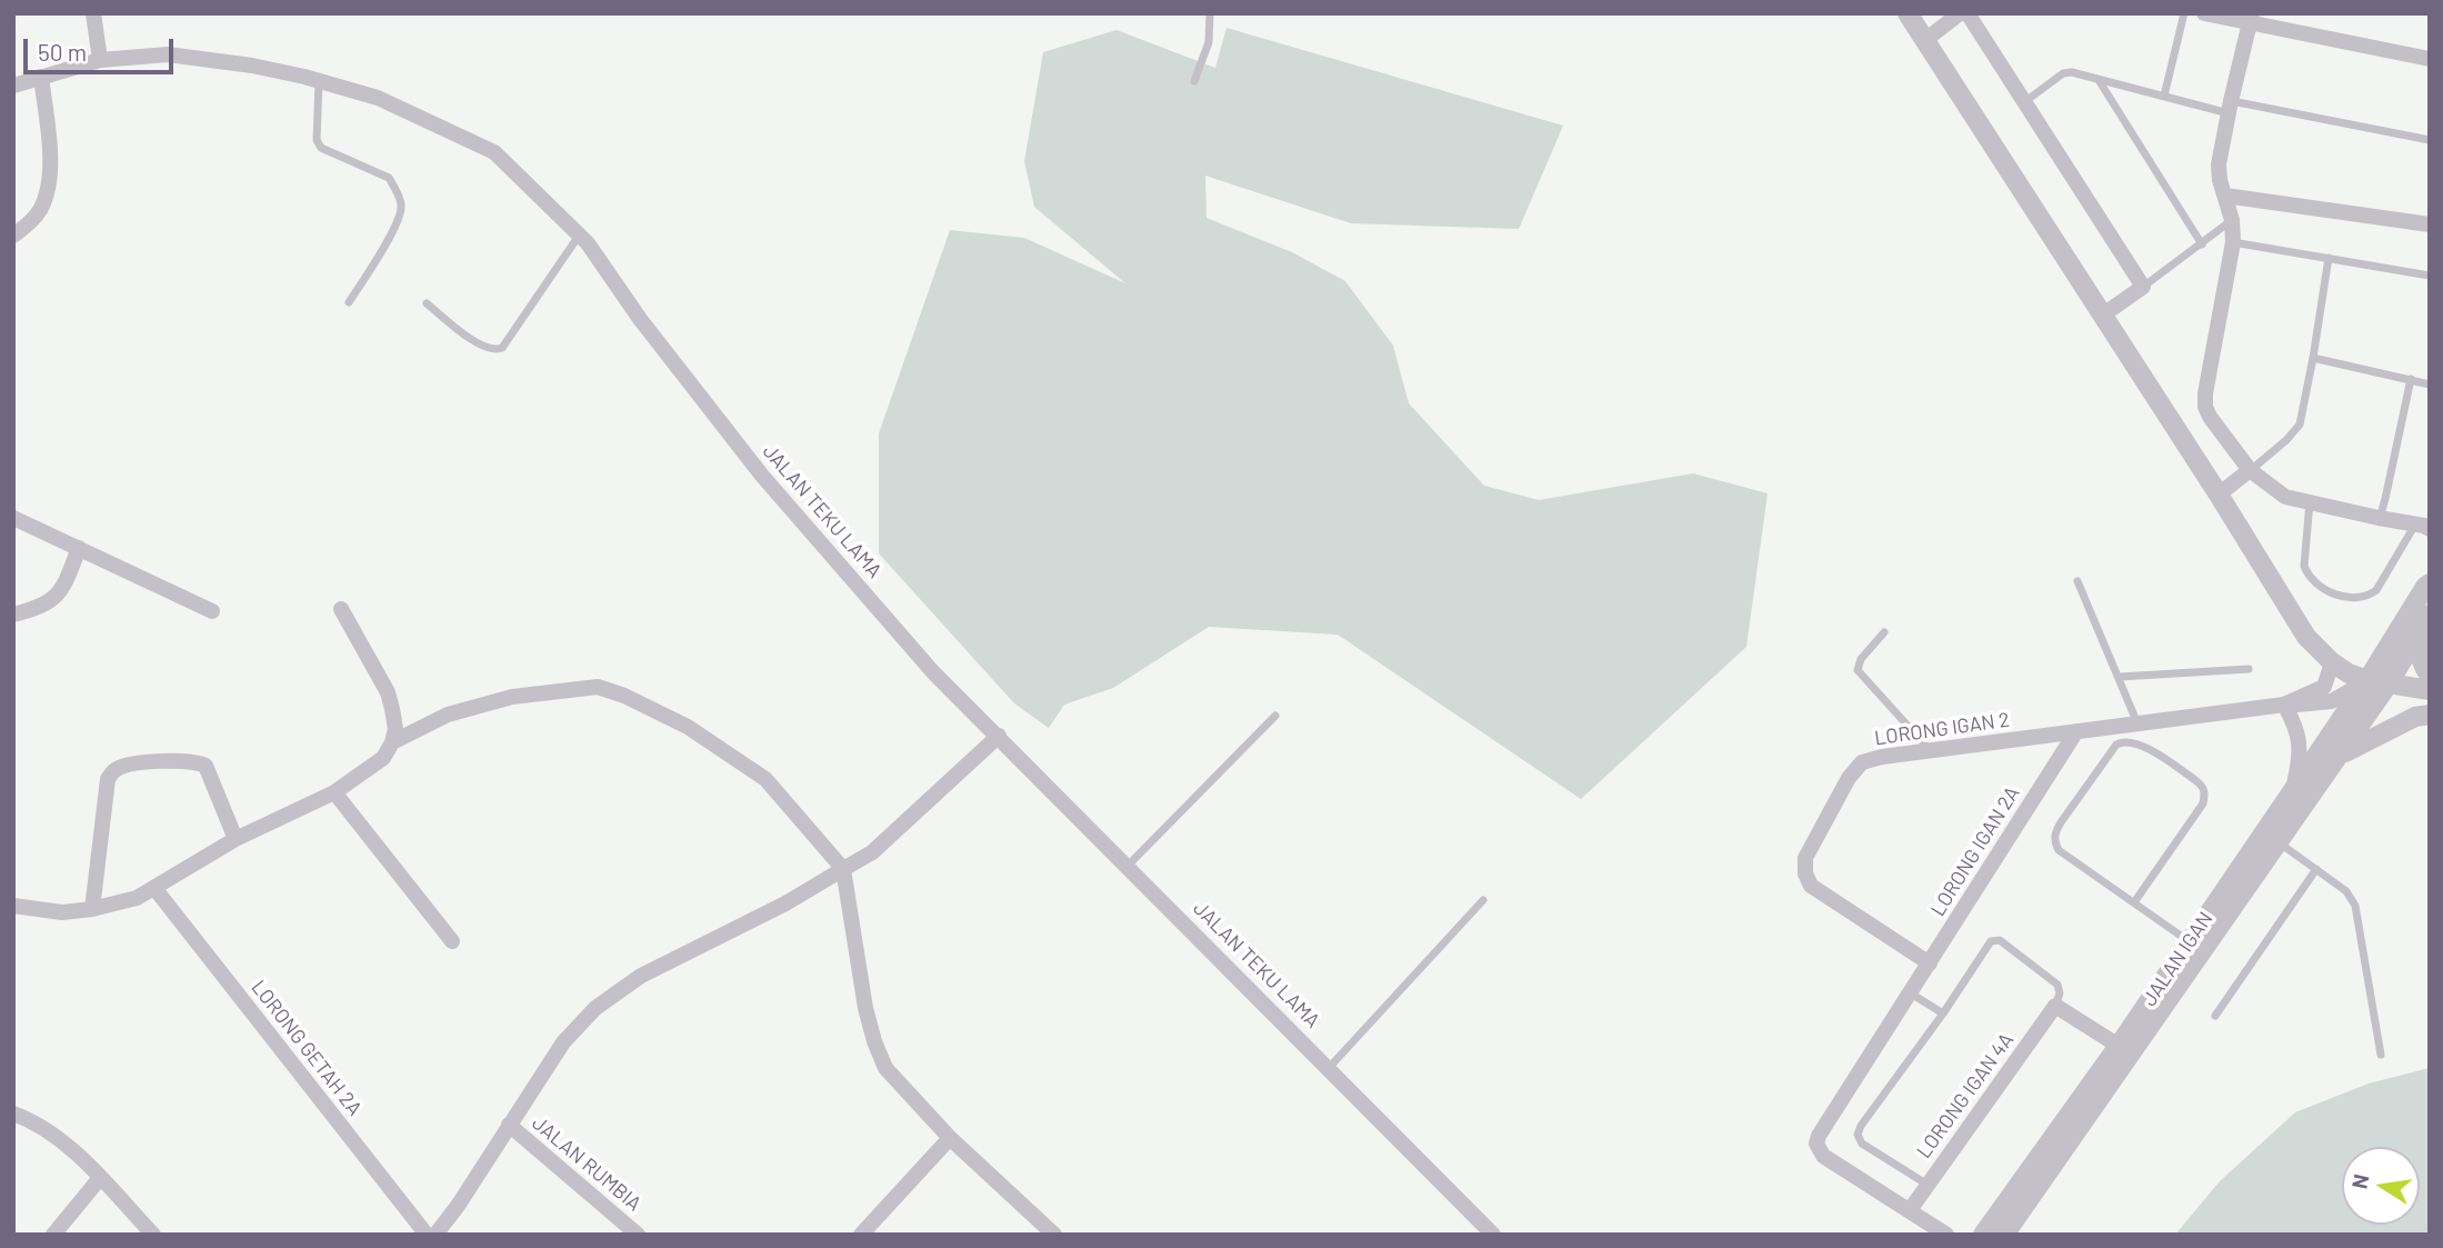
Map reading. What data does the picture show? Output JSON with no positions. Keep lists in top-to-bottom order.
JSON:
{
  "streets": {
    "street": [
      "JALAN TEKU LAMA",
      "LORONG IGAN 2",
      "LORONG IGAN 2A",
      "JALAN IGAN",
      "LORONG GETAH 2A",
      "LORONG IGAN 4A",
      "JALAN RUMBIA"
    ]
  },
  "crossings": [
    ["LORONG IGAN 2", "LORONG IGAN 2A"],
    ["LORONG IGAN 2A", "LORONG IGAN 4A"]
  ],
  "scale_bar": "50 m",
  "north": "left"
}
